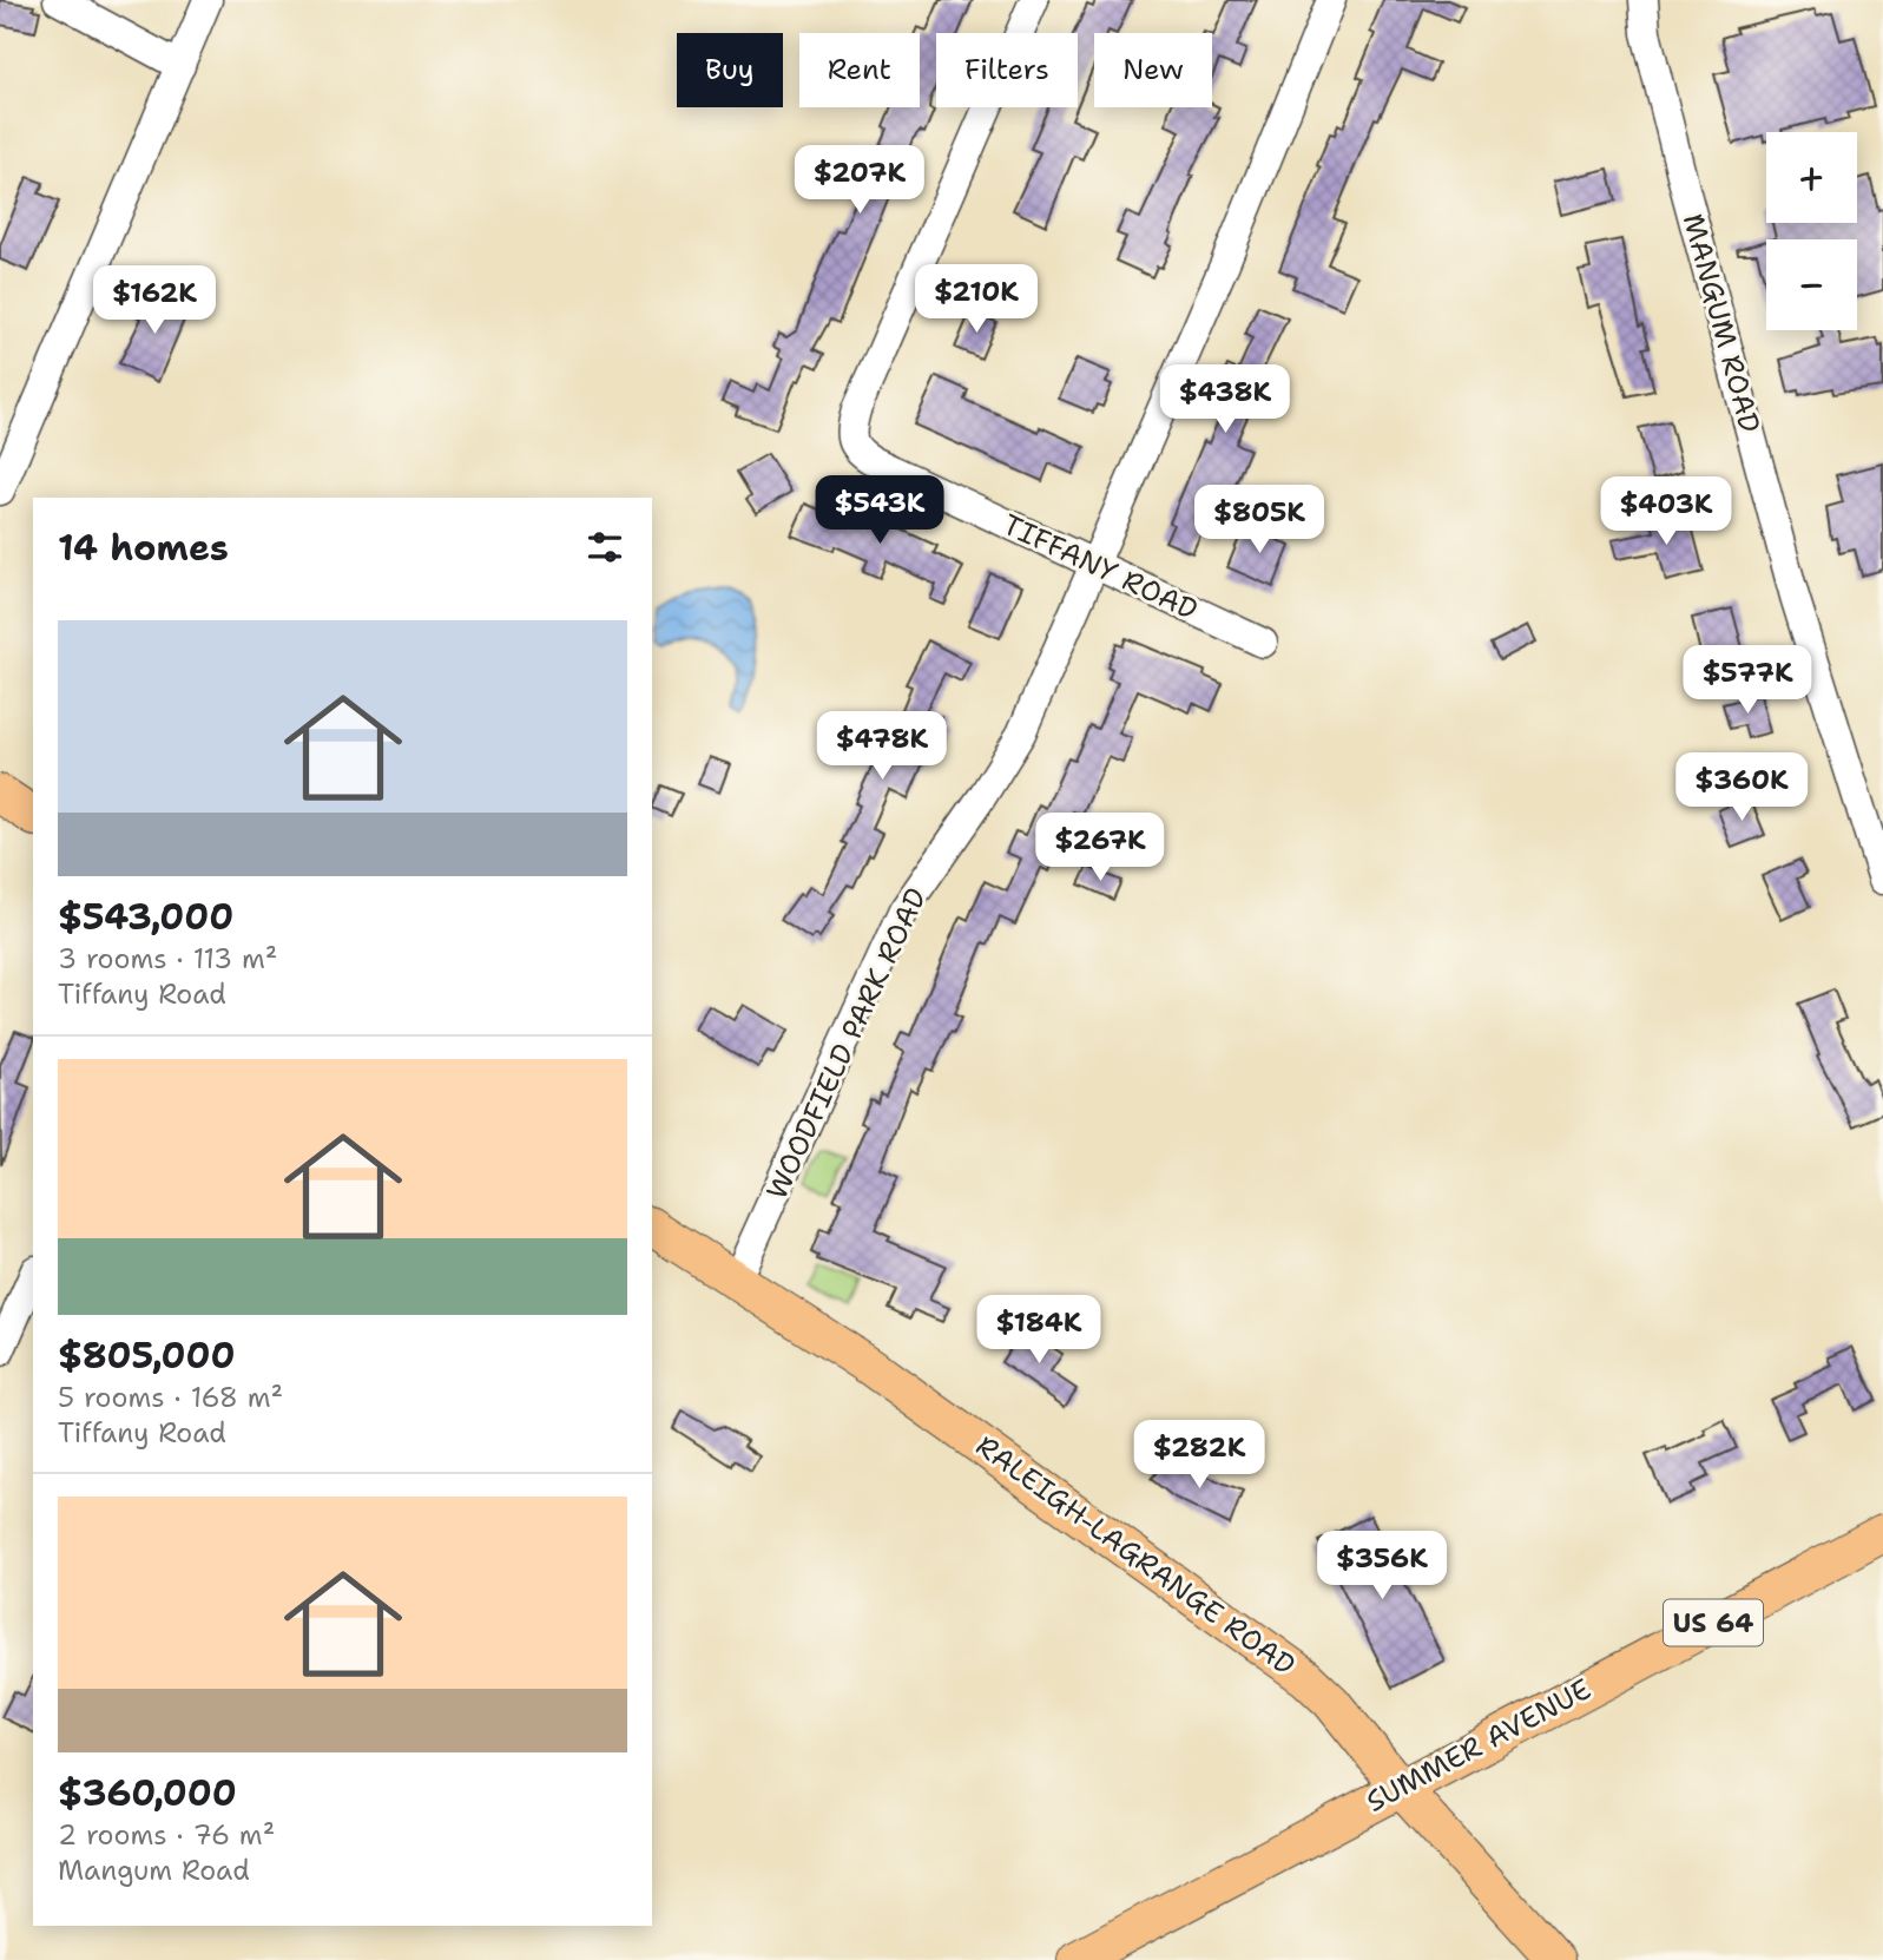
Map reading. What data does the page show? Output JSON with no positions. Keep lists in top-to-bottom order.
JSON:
{
  "streets": {
    "main road": ["RALEIGH-LAGRANGE ROAD", "US 64", "SUMMER AVENUE"],
    "street": ["MANGUM ROAD", "TIFFANY ROAD", "WOODFIELD PARK ROAD"]
  },
  "crossings": [
    ["TIFFANY ROAD", "WOODFIELD PARK ROAD"],
    ["WOODFIELD PARK ROAD", "RALEIGH-LAGRANGE ROAD"],
    ["RALEIGH-LAGRANGE ROAD", "SUMMER AVENUE"]
  ],
  "page": {
    "chip": [
      "Buy",
      "Rent",
      "Filters",
      "New"
    ],
    "map_buttons": ["+", "−"],
    "price": [
      "$207K",
      "$210K",
      "$162K",
      "$438K",
      "$543K",
      "$403K",
      "$805K",
      "$577K",
      "$478K",
      "$360K",
      "$267K",
      "$184K",
      "$282K",
      "$356K"
    ],
    "heading": "14 homes",
    "list": [
      {
        "name": "$543,000",
        "note": "3 rooms · 113 m² · Tiffany Road"
      },
      {
        "name": "$805,000",
        "note": "5 rooms · 168 m² · Tiffany Road"
      },
      {
        "name": "$360,000",
        "note": "2 rooms · 76 m² · Mangum Road"
      }
    ]
  }
}
